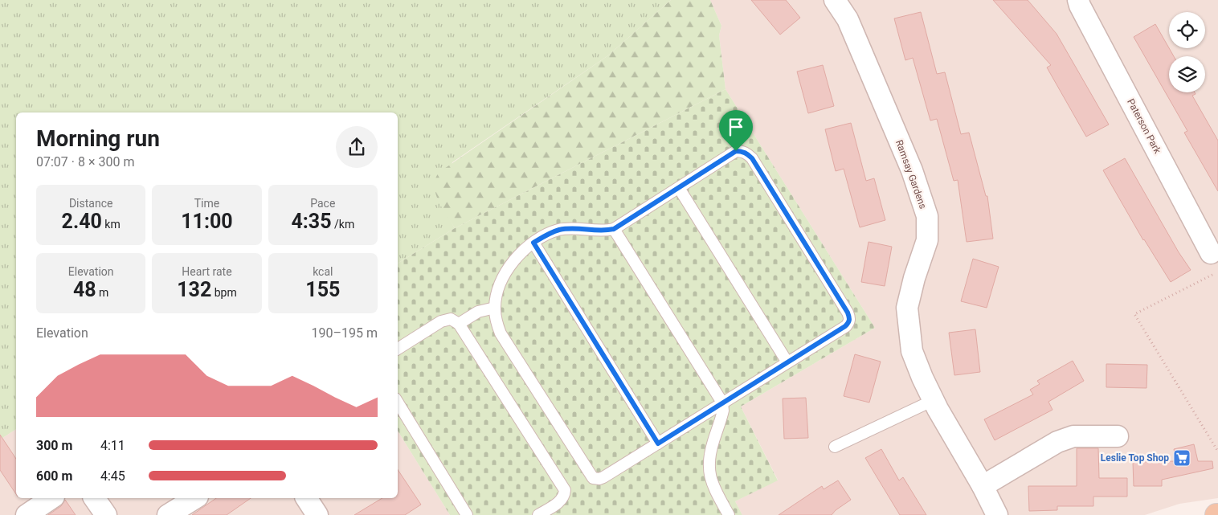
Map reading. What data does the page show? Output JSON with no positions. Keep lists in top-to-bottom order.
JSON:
{
  "streets": {
    "street": ["Paterson Park", "Ramsay Gardens"]
  },
  "places": {
    "supermarket": ["Leslie Top Shop"]
  },
  "page": {
    "heading": ["Morning run", "07:07 · 8 × 300 m"],
    "stats": [
      ["Distance", "2.40 km"],
      ["Time", "11:00"],
      ["Pace", "4:35 /km"],
      ["Elevation", "48 m"],
      ["Heart rate", "132 bpm"],
      ["kcal", "155"]
    ],
    "chart": ["Elevation", "190–195 m"],
    "list": [
      {
        "name": "300 m",
        "note": "4:11"
      },
      {
        "name": "600 m",
        "note": "4:45"
      }
    ]
  }
}
